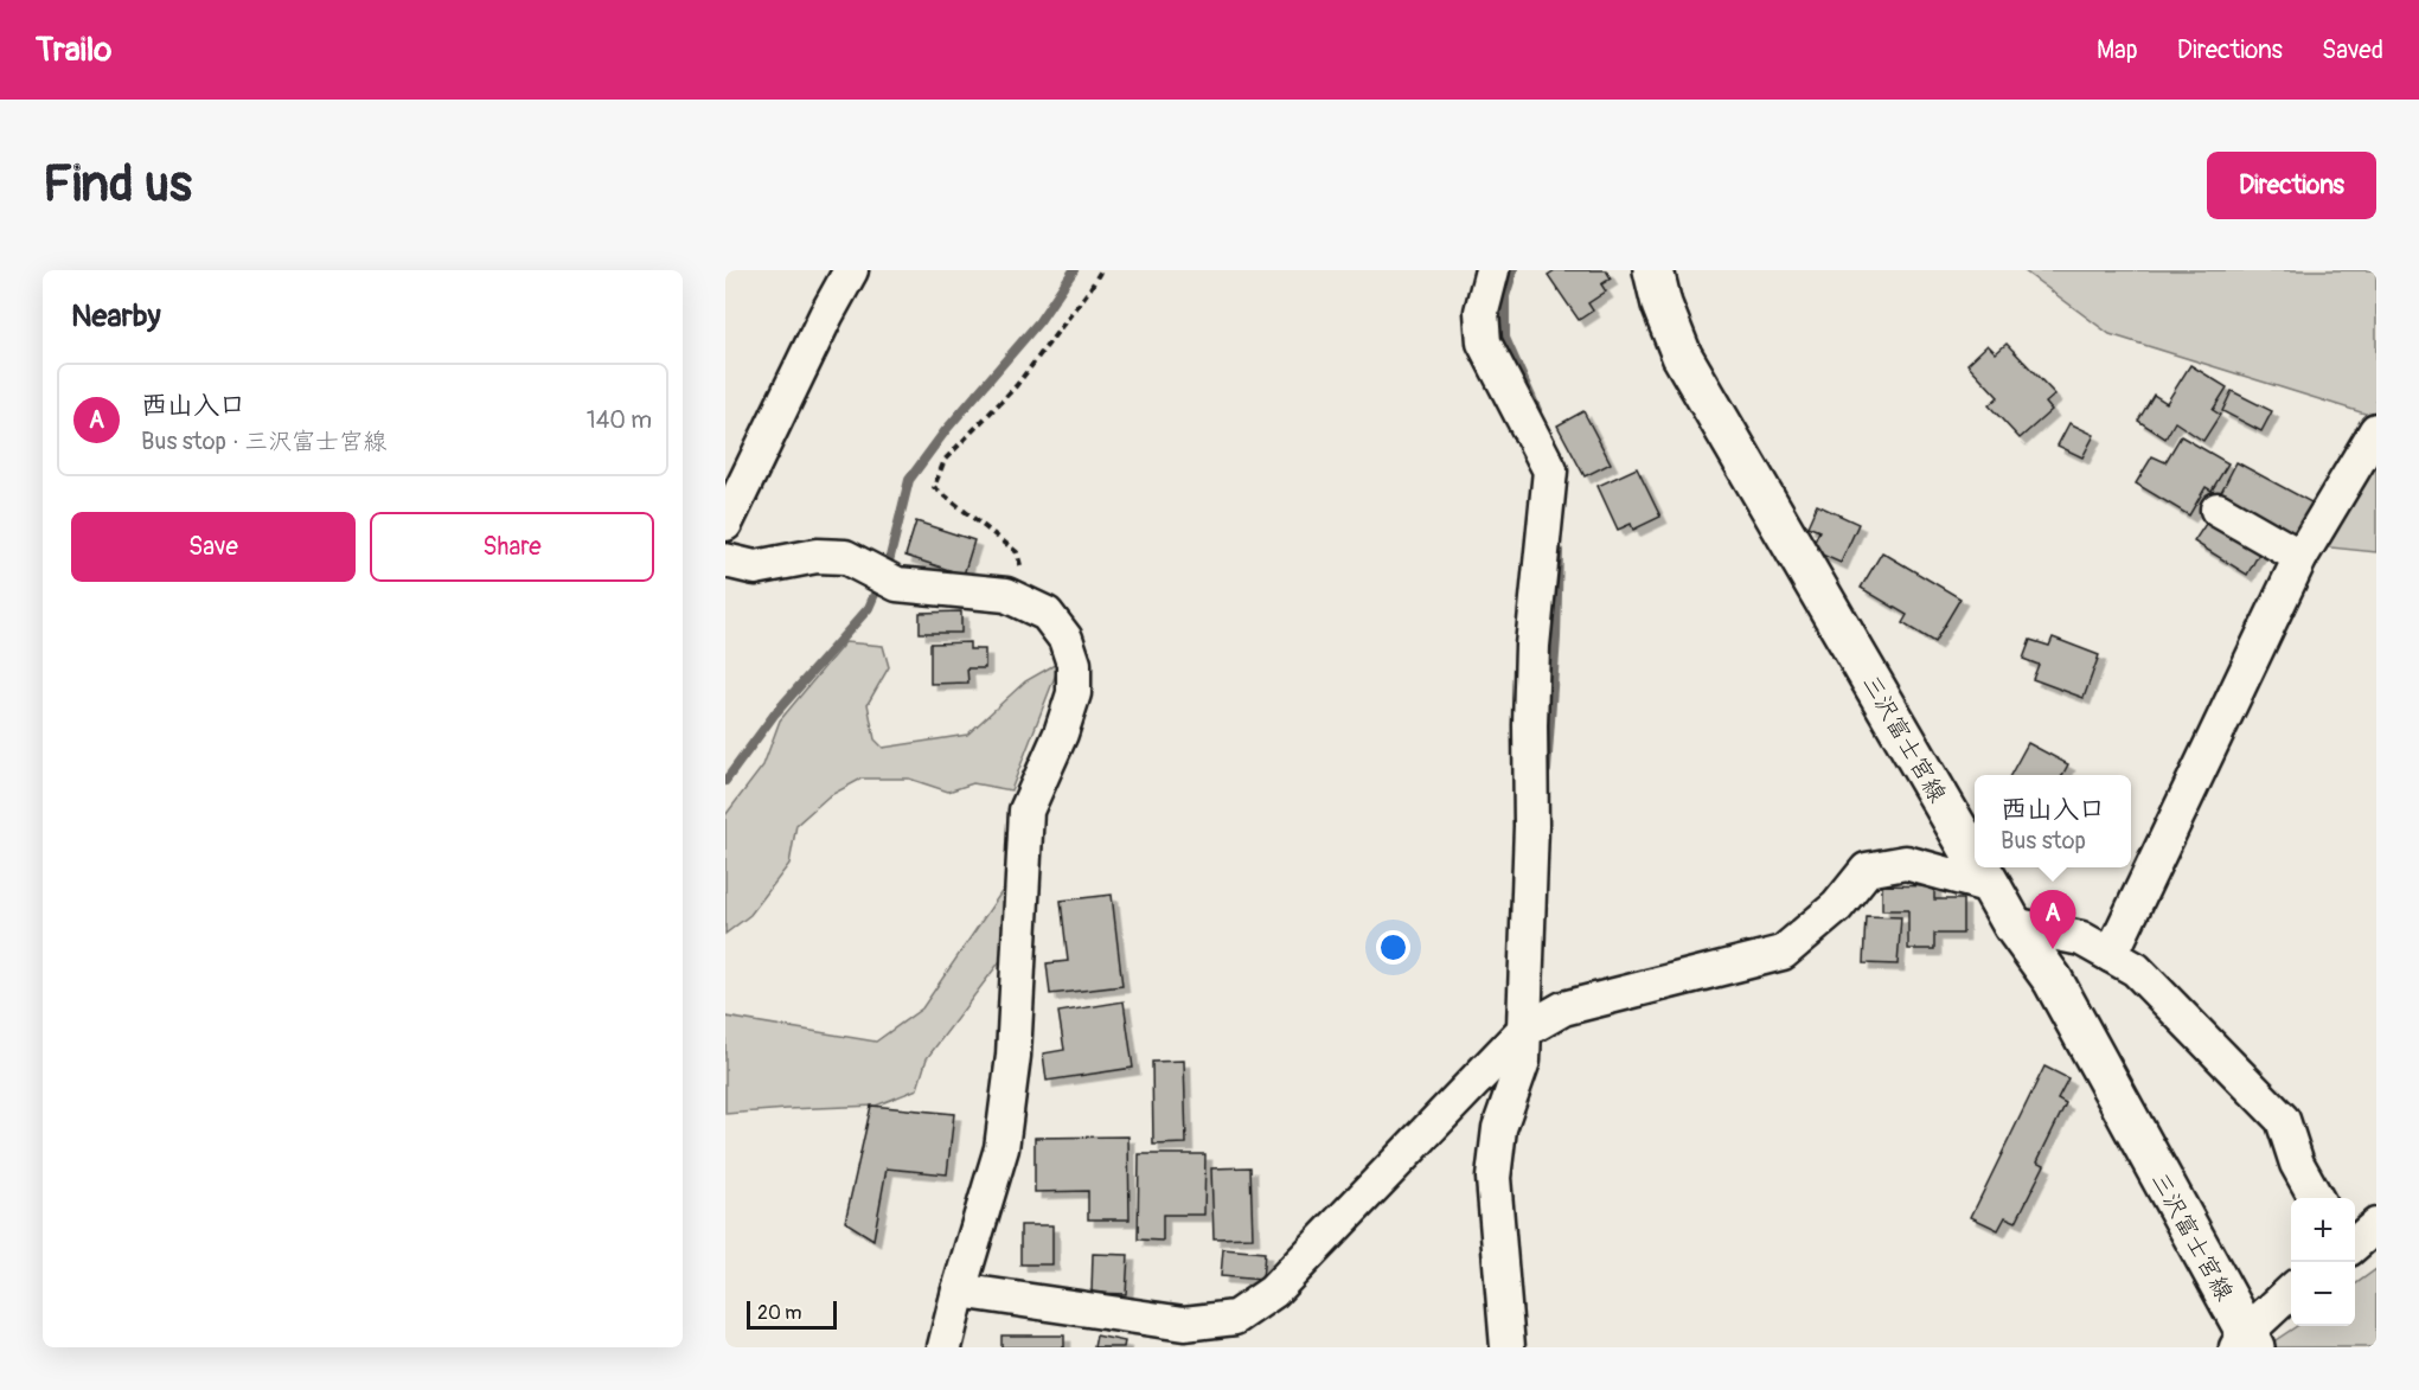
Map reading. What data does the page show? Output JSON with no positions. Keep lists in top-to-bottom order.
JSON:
{
  "streets": {
    "main road": ["三沢富士宮線"]
  },
  "scale_bar": "20 m",
  "page": {
    "header": "Trailo",
    "nav": ["Map", "Directions", "Saved"],
    "buttons": [
      "Directions",
      ["Save", "Share"]
    ],
    "title": "Find us",
    "heading": "Nearby",
    "list": [
      {
        "mark": "A",
        "name": "西山入口",
        "note": "Bus stop · 三沢富士宮線",
        "value": "140 m"
      }
    ],
    "popup": ["西山入口", "Bus stop"],
    "pins": "A",
    "map_buttons": ["+", "−"],
    "scale": "20 m"
  }
}
